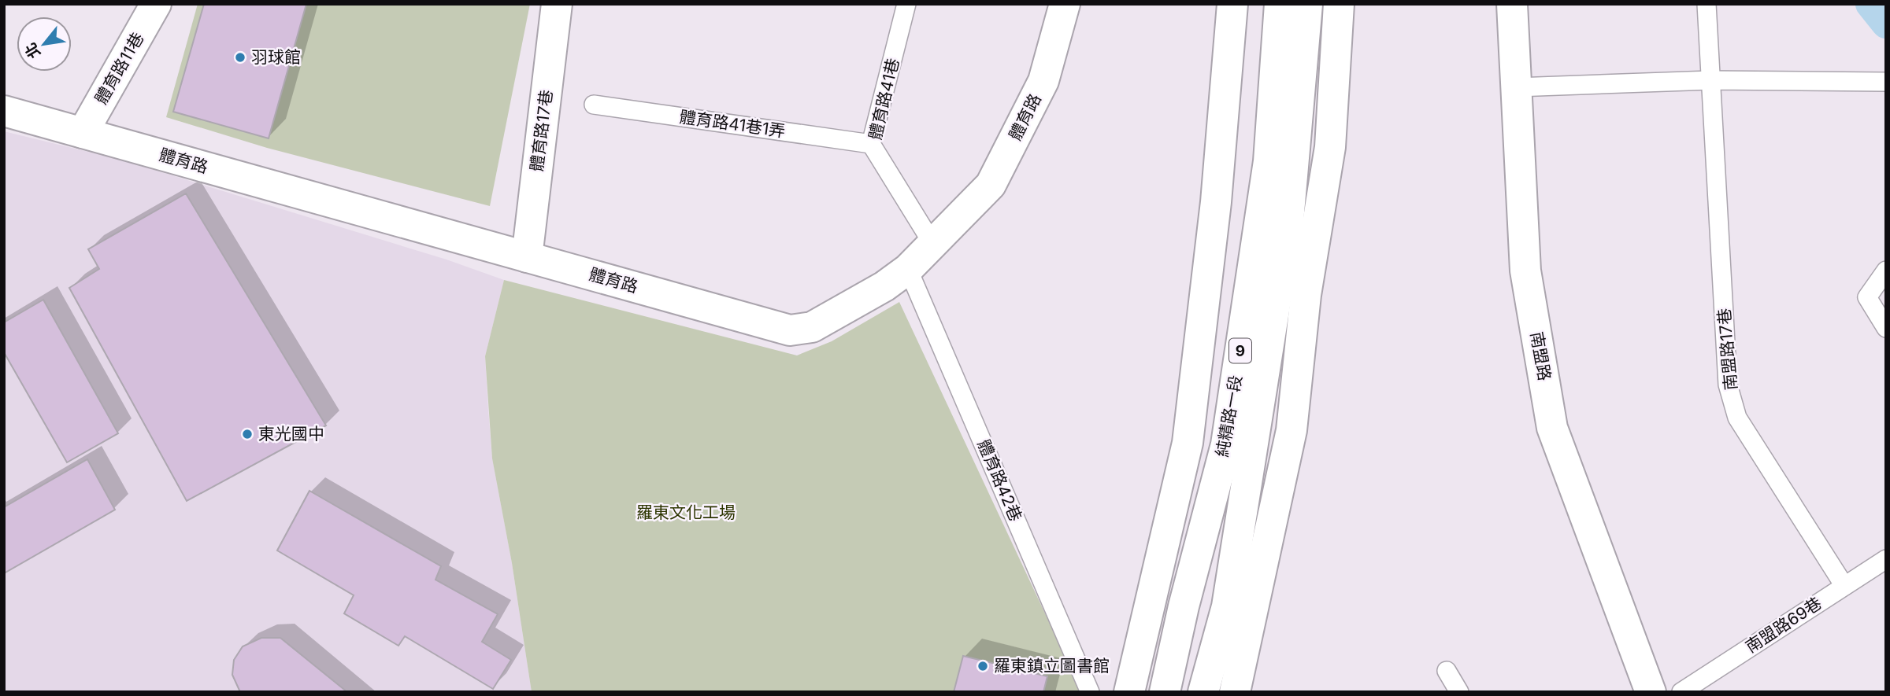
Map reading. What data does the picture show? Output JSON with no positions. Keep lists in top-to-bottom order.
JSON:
{
  "streets": {
    "main road": [
      "體育路11巷",
      "體育路",
      "體育路17巷",
      "9",
      "南盟路",
      "純精路一段"
    ],
    "lane": [
      "體育路41巷",
      "體育路41巷1弄",
      "南盟路17巷",
      "體育路42巷",
      "南盟路69巷"
    ]
  },
  "crossings": [
    ["體育路11巷", "體育路"],
    ["體育路41巷", "體育路"],
    ["體育路41巷", "體育路41巷1弄"],
    ["體育路", "體育路17巷"],
    ["體育路", "體育路42巷"],
    ["南盟路17巷", "南盟路69巷"]
  ],
  "parks": ["羅東文化工場"],
  "places": ["羽球館", "東光國中", "羅東鎮立圖書館"],
  "north": "bottom left"
}
